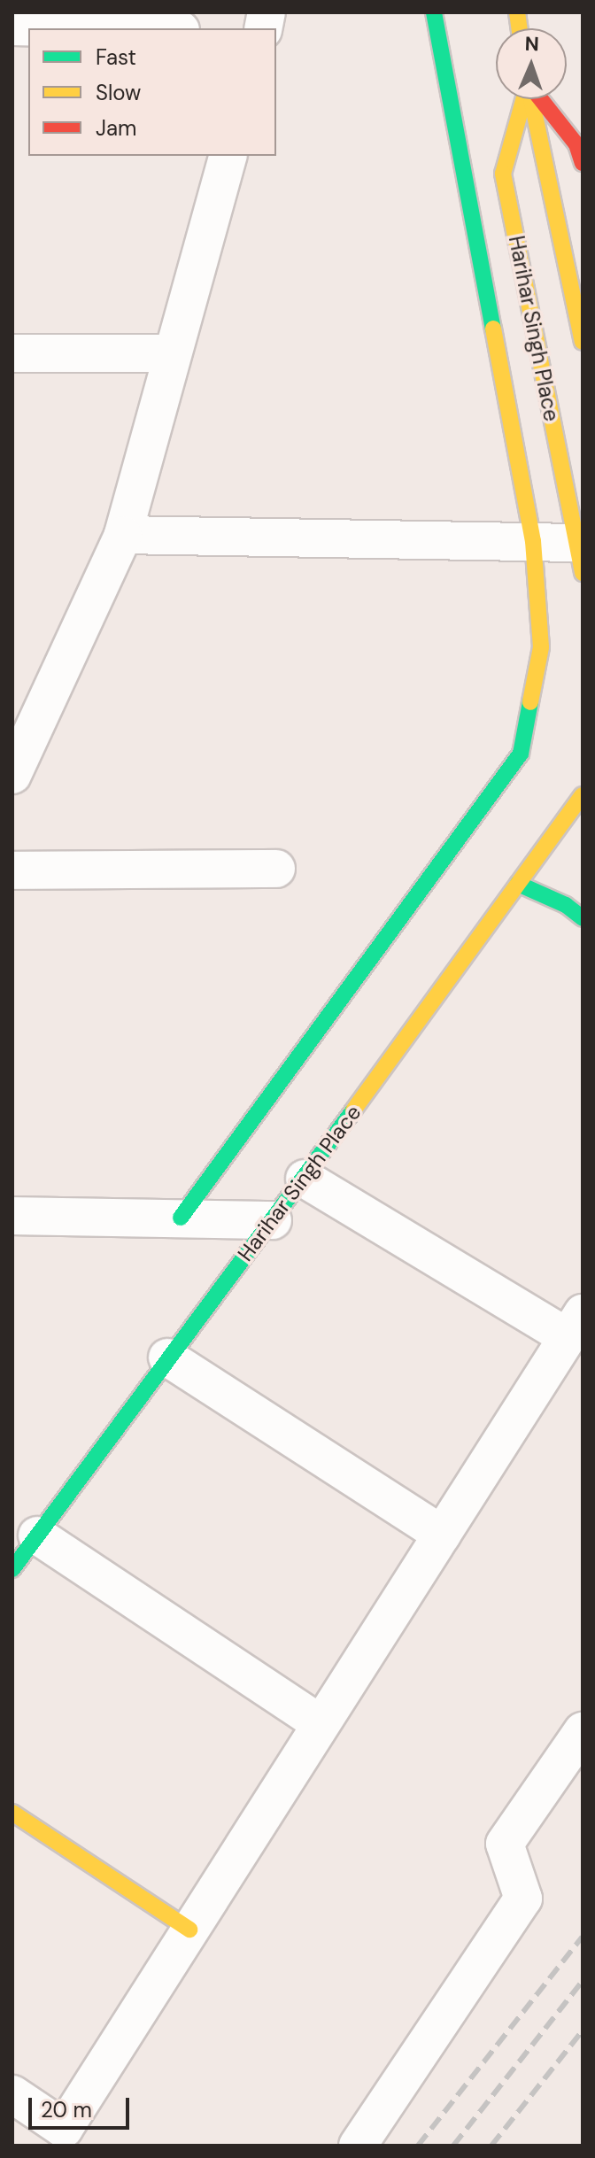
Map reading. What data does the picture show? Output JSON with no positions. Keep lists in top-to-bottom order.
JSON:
{
  "streets": {
    "street": ["Harihar Singh Place"]
  },
  "legend": ["Fast", "Slow", "Jam"],
  "scale_bar": "20 m",
  "north": "top"
}
